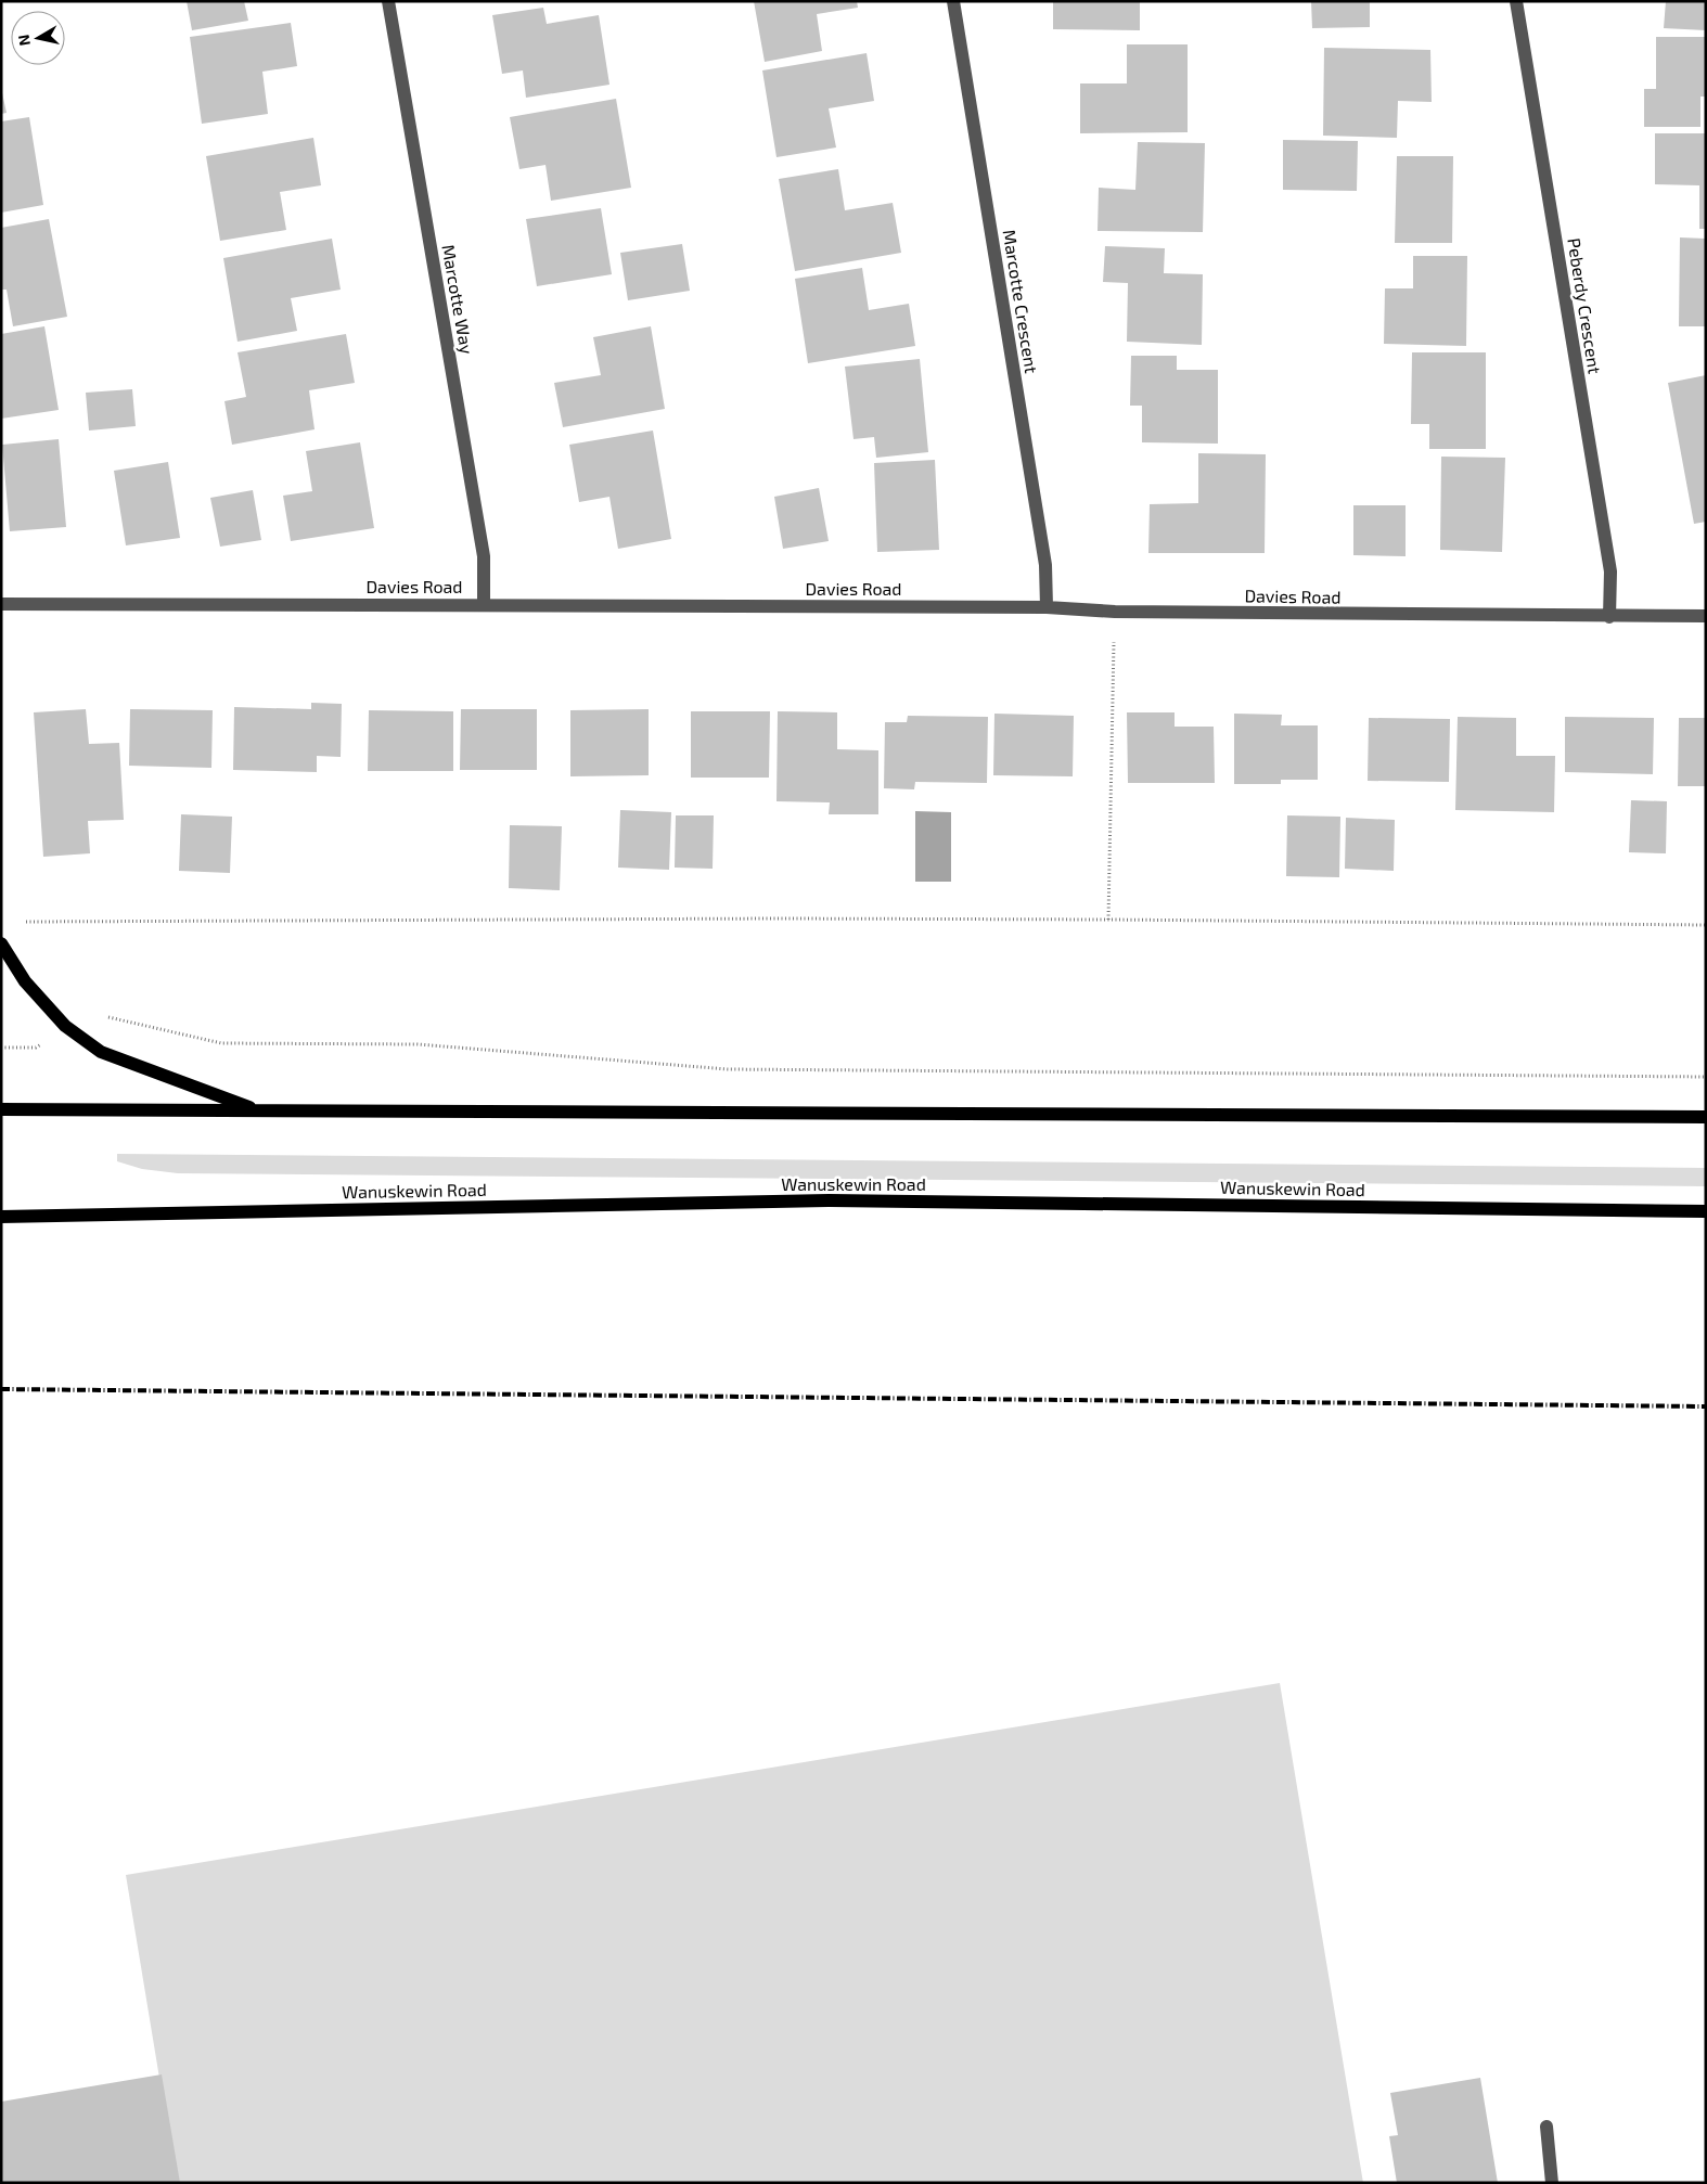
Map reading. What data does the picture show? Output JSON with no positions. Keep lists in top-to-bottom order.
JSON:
{
  "streets": {
    "main road": ["Wanuskewin Road"],
    "street": [
      "Marcotte Way",
      "Marcotte Crescent",
      "Peberdy Crescent",
      "Davies Road"
    ]
  },
  "crossings": [
    ["Marcotte Way", "Davies Road"],
    ["Marcotte Crescent", "Davies Road"],
    ["Peberdy Crescent", "Davies Road"]
  ],
  "north": "left"
}
